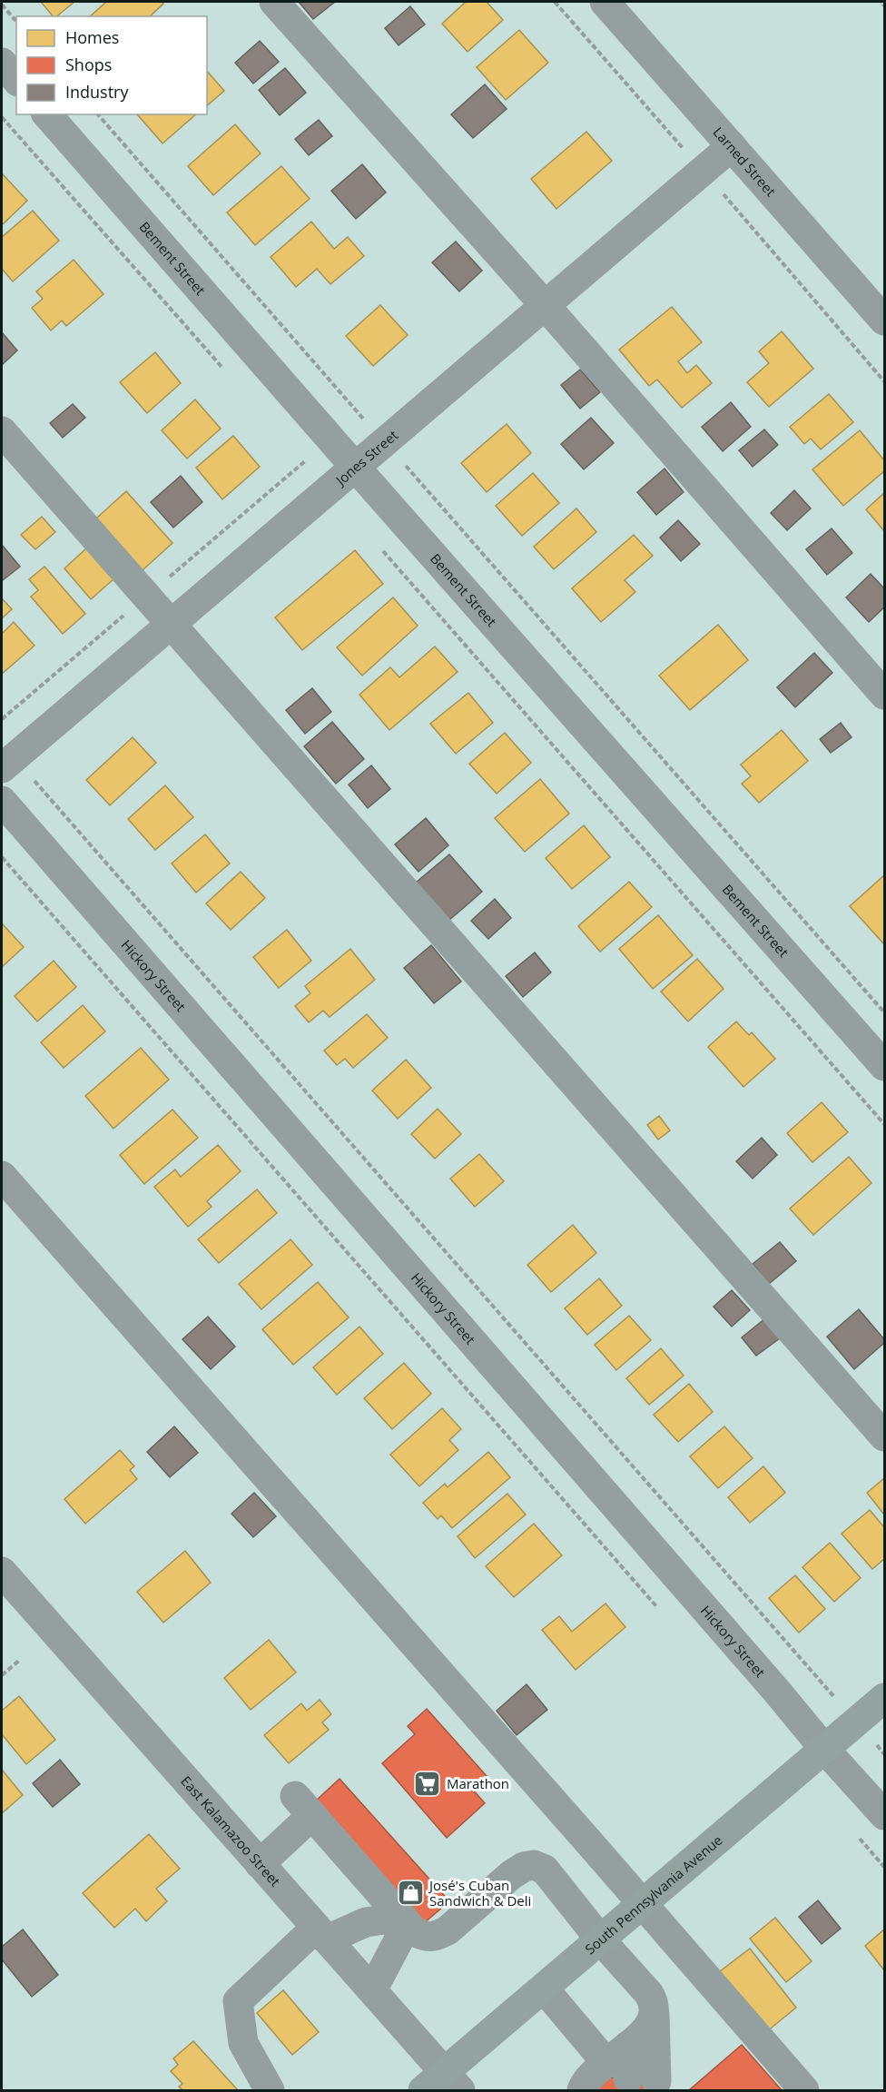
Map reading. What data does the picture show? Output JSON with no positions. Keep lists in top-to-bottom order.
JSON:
{
  "streets": {
    "main road": ["South Pennsylvania Avenue"],
    "street": [
      "Larned Street",
      "Bement Street",
      "Jones Street",
      "Hickory Street",
      "East Kalamazoo Street"
    ]
  },
  "crossings": [
    ["Larned Street", "Jones Street"],
    ["Bement Street", "Jones Street"],
    ["Hickory Street", "South Pennsylvania Avenue"],
    ["East Kalamazoo Street", "South Pennsylvania Avenue"]
  ],
  "places": {
    "supermarket": ["Marathon"],
    "shop": ["José's Cuban Sandwich & Deli"]
  },
  "legend": ["Homes", "Shops", "Industry"]
}
